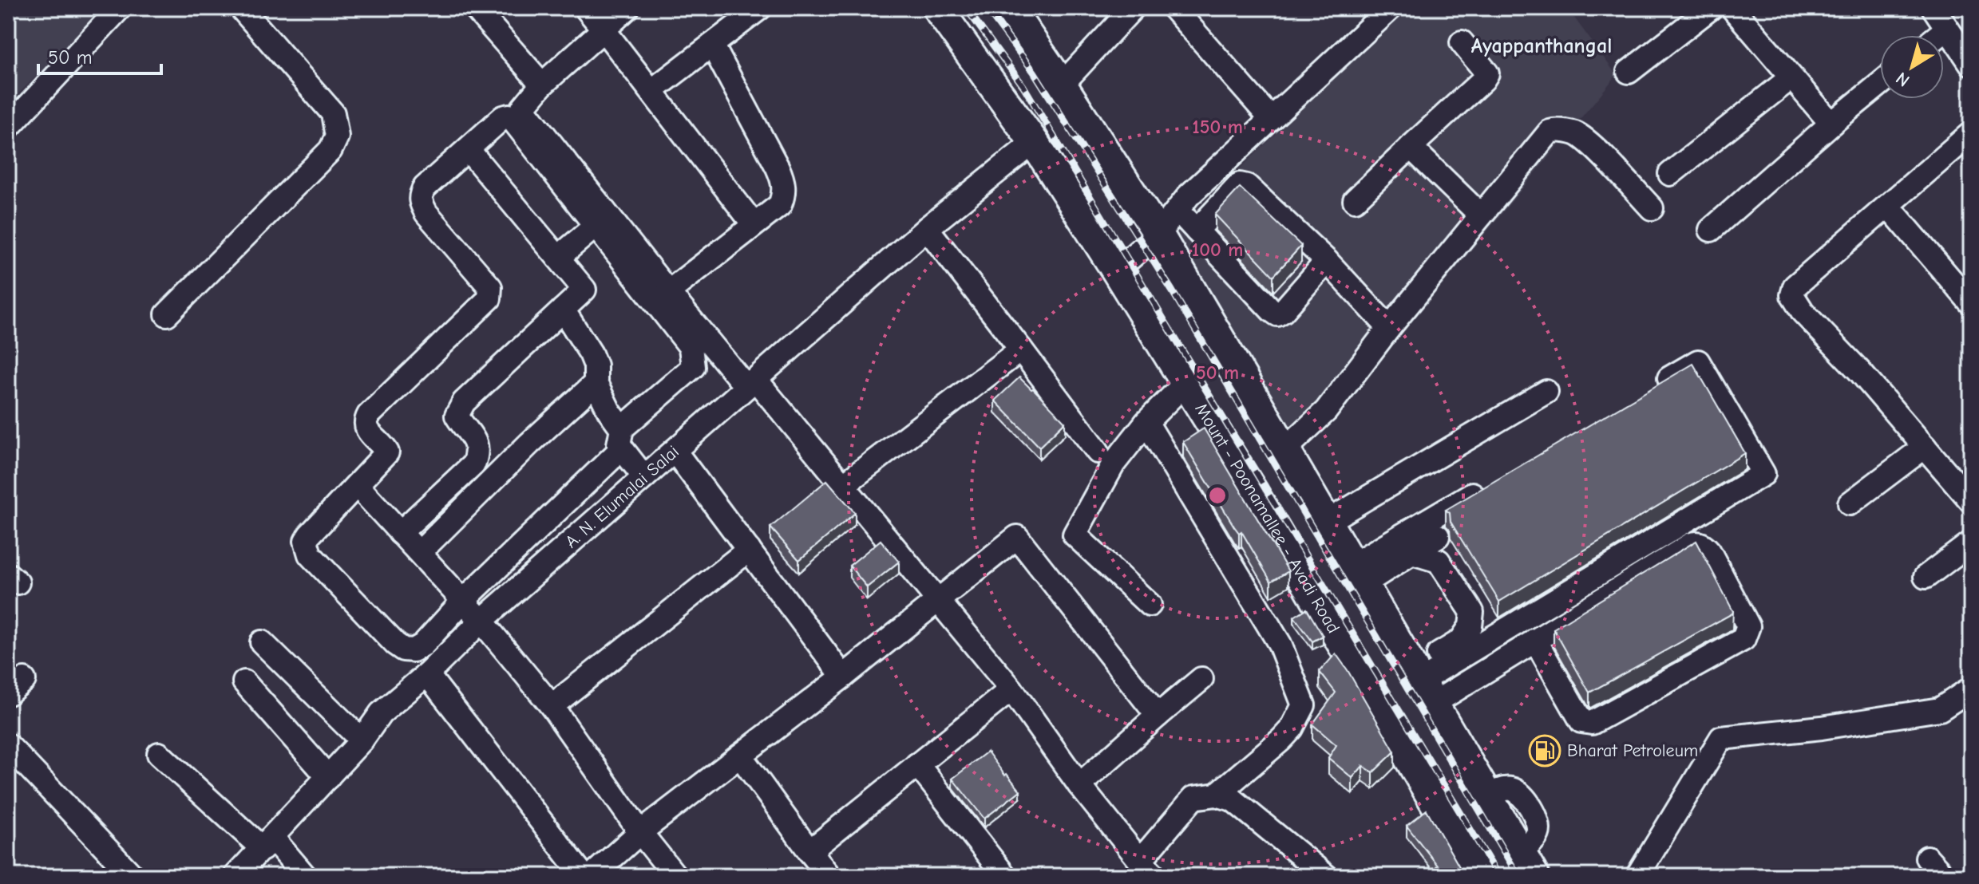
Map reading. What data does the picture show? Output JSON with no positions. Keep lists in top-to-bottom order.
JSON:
{
  "streets": {
    "main road": ["Mount - Poonamallee - Avadi Road"],
    "street": ["A. N. Elumalai Salai"]
  },
  "crossings": [
    ["A. N. Elumalai Salai", "Mount - Poonamallee - Avadi Road"]
  ],
  "districts": ["Ayappanthangal"],
  "places": {
    "fuel station": ["Bharat Petroleum"]
  },
  "scale_bar": "50 m",
  "north": "bottom left",
  "rings": ["150 m", "100 m", "50 m"]
}
